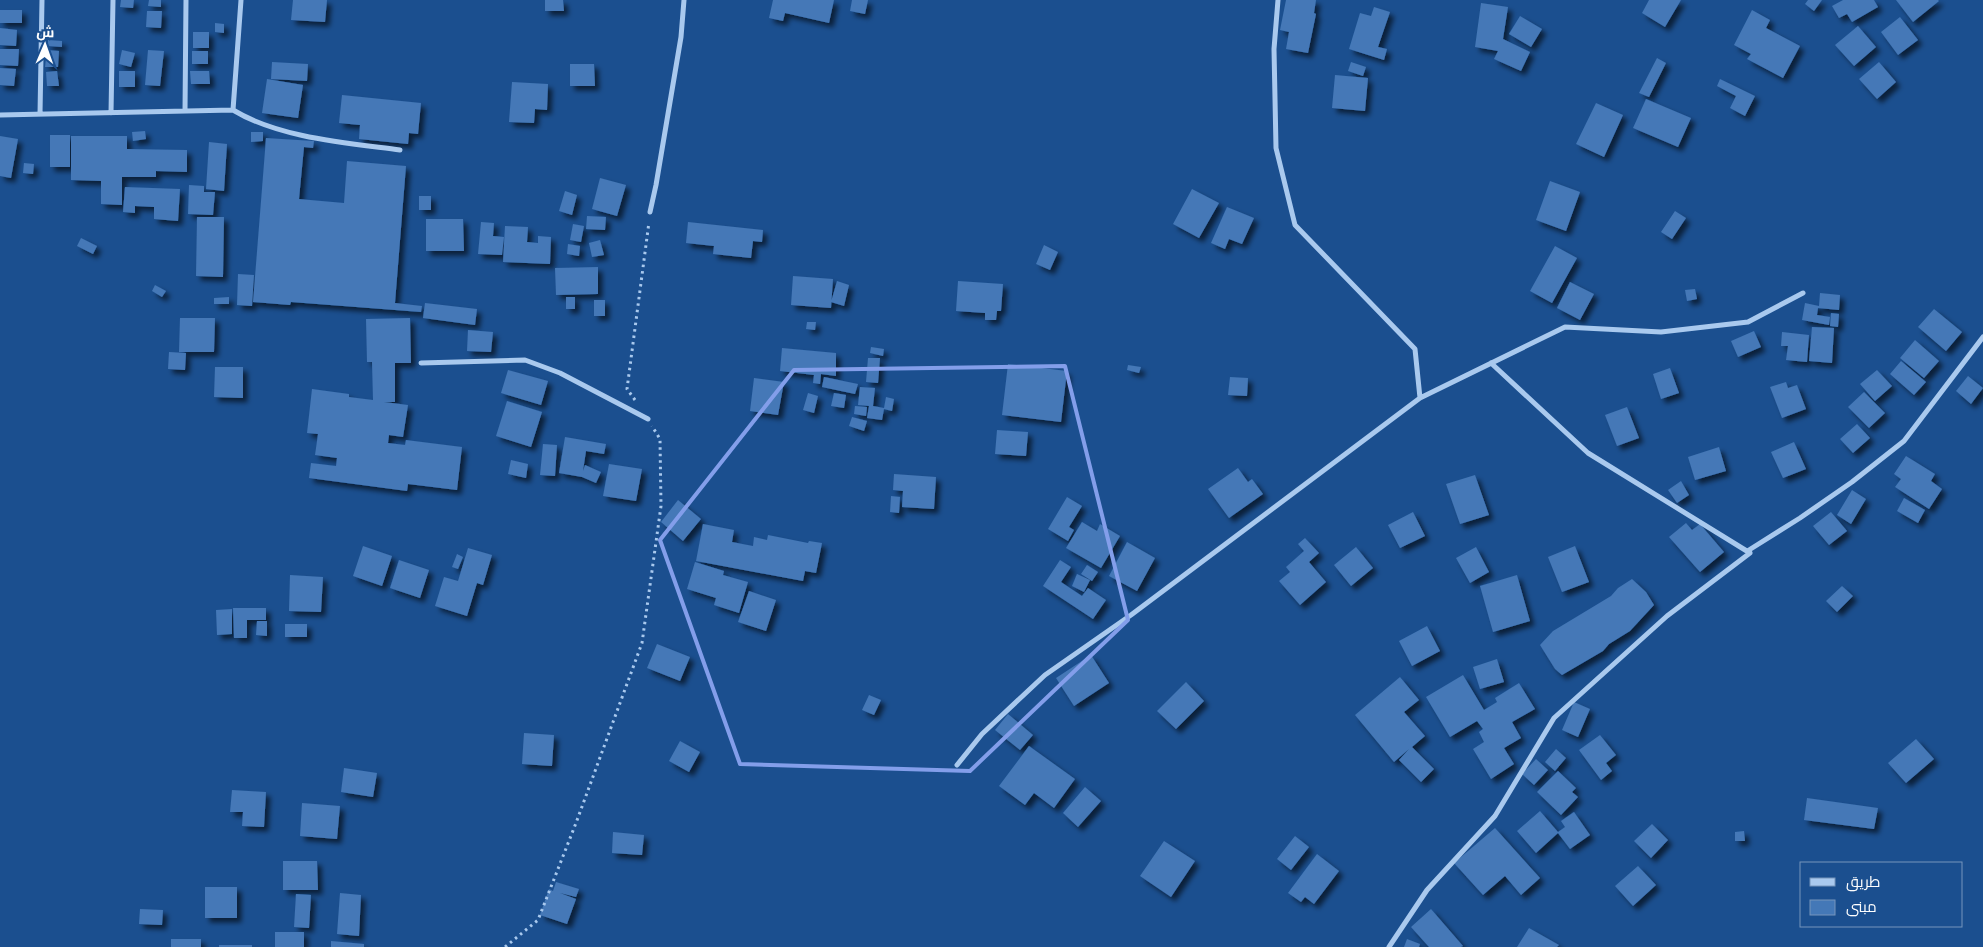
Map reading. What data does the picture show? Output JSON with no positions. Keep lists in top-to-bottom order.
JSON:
{
  "legend": ["طريق", "مبنى"],
  "north": "top"
}
